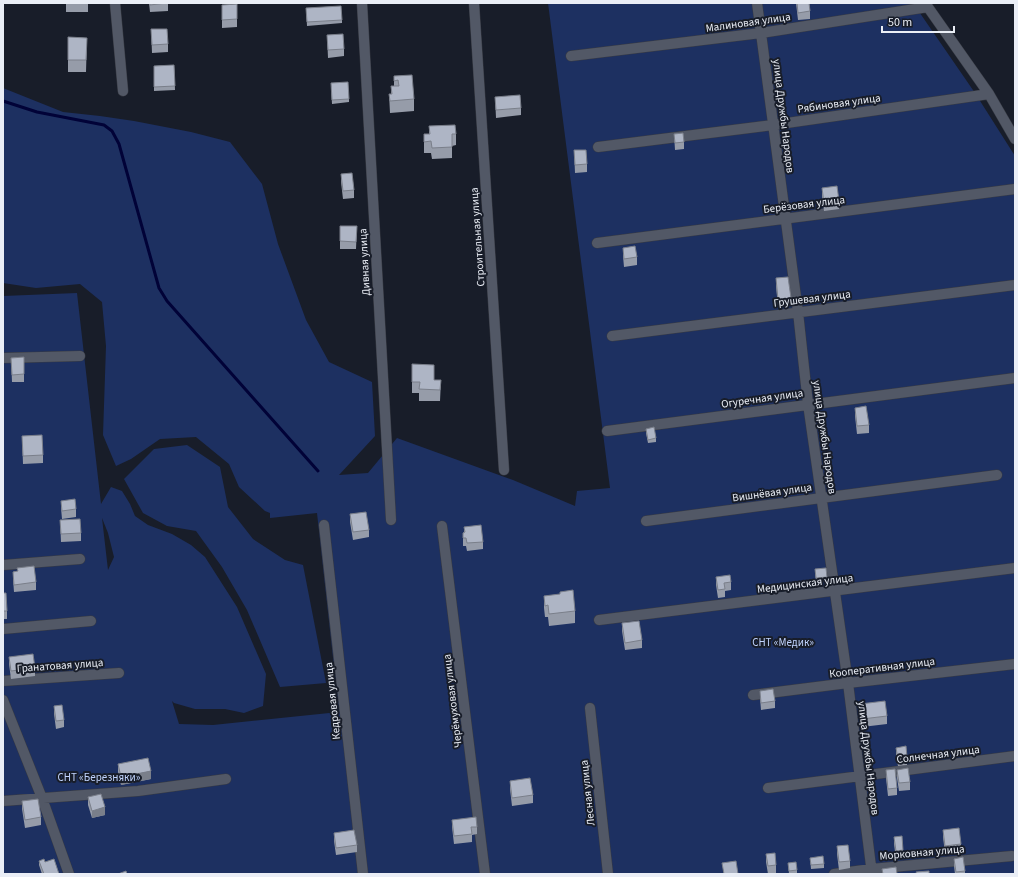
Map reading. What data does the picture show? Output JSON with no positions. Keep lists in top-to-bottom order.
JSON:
{
  "streets": {
    "street": [
      "Малиновая улица",
      "Рябиновая улица",
      "улица Дружбы Народов",
      "Берёзовая улица",
      "Строительная улица",
      "Дивная улица",
      "Грушевая улица",
      "Огуречная улица",
      "Вишнёвая улица",
      "Медицинская улица",
      "Гранатовая улица",
      "Кооперативная улица",
      "Кедровая улица",
      "Черёмуховая улица",
      "Солнечная улица",
      "Лесная улица",
      "Морковная улица"
    ]
  },
  "crossings": [
    ["Малиновая улица", "улица Дружбы Народов"],
    ["Рябиновая улица", "улица Дружбы Народов"],
    ["улица Дружбы Народов", "Берёзовая улица"],
    ["улица Дружбы Народов", "Грушевая улица"],
    ["улица Дружбы Народов", "Огуречная улица"],
    ["улица Дружбы Народов", "Вишнёвая улица"],
    ["улица Дружбы Народов", "Медицинская улица"],
    ["улица Дружбы Народов", "Кооперативная улица"],
    ["улица Дружбы Народов", "Солнечная улица"],
    ["улица Дружбы Народов", "Морковная улица"]
  ],
  "parks": ["СНТ «Медик»", "СНТ «Березняки»"],
  "scale_bar": "50 m"
}
